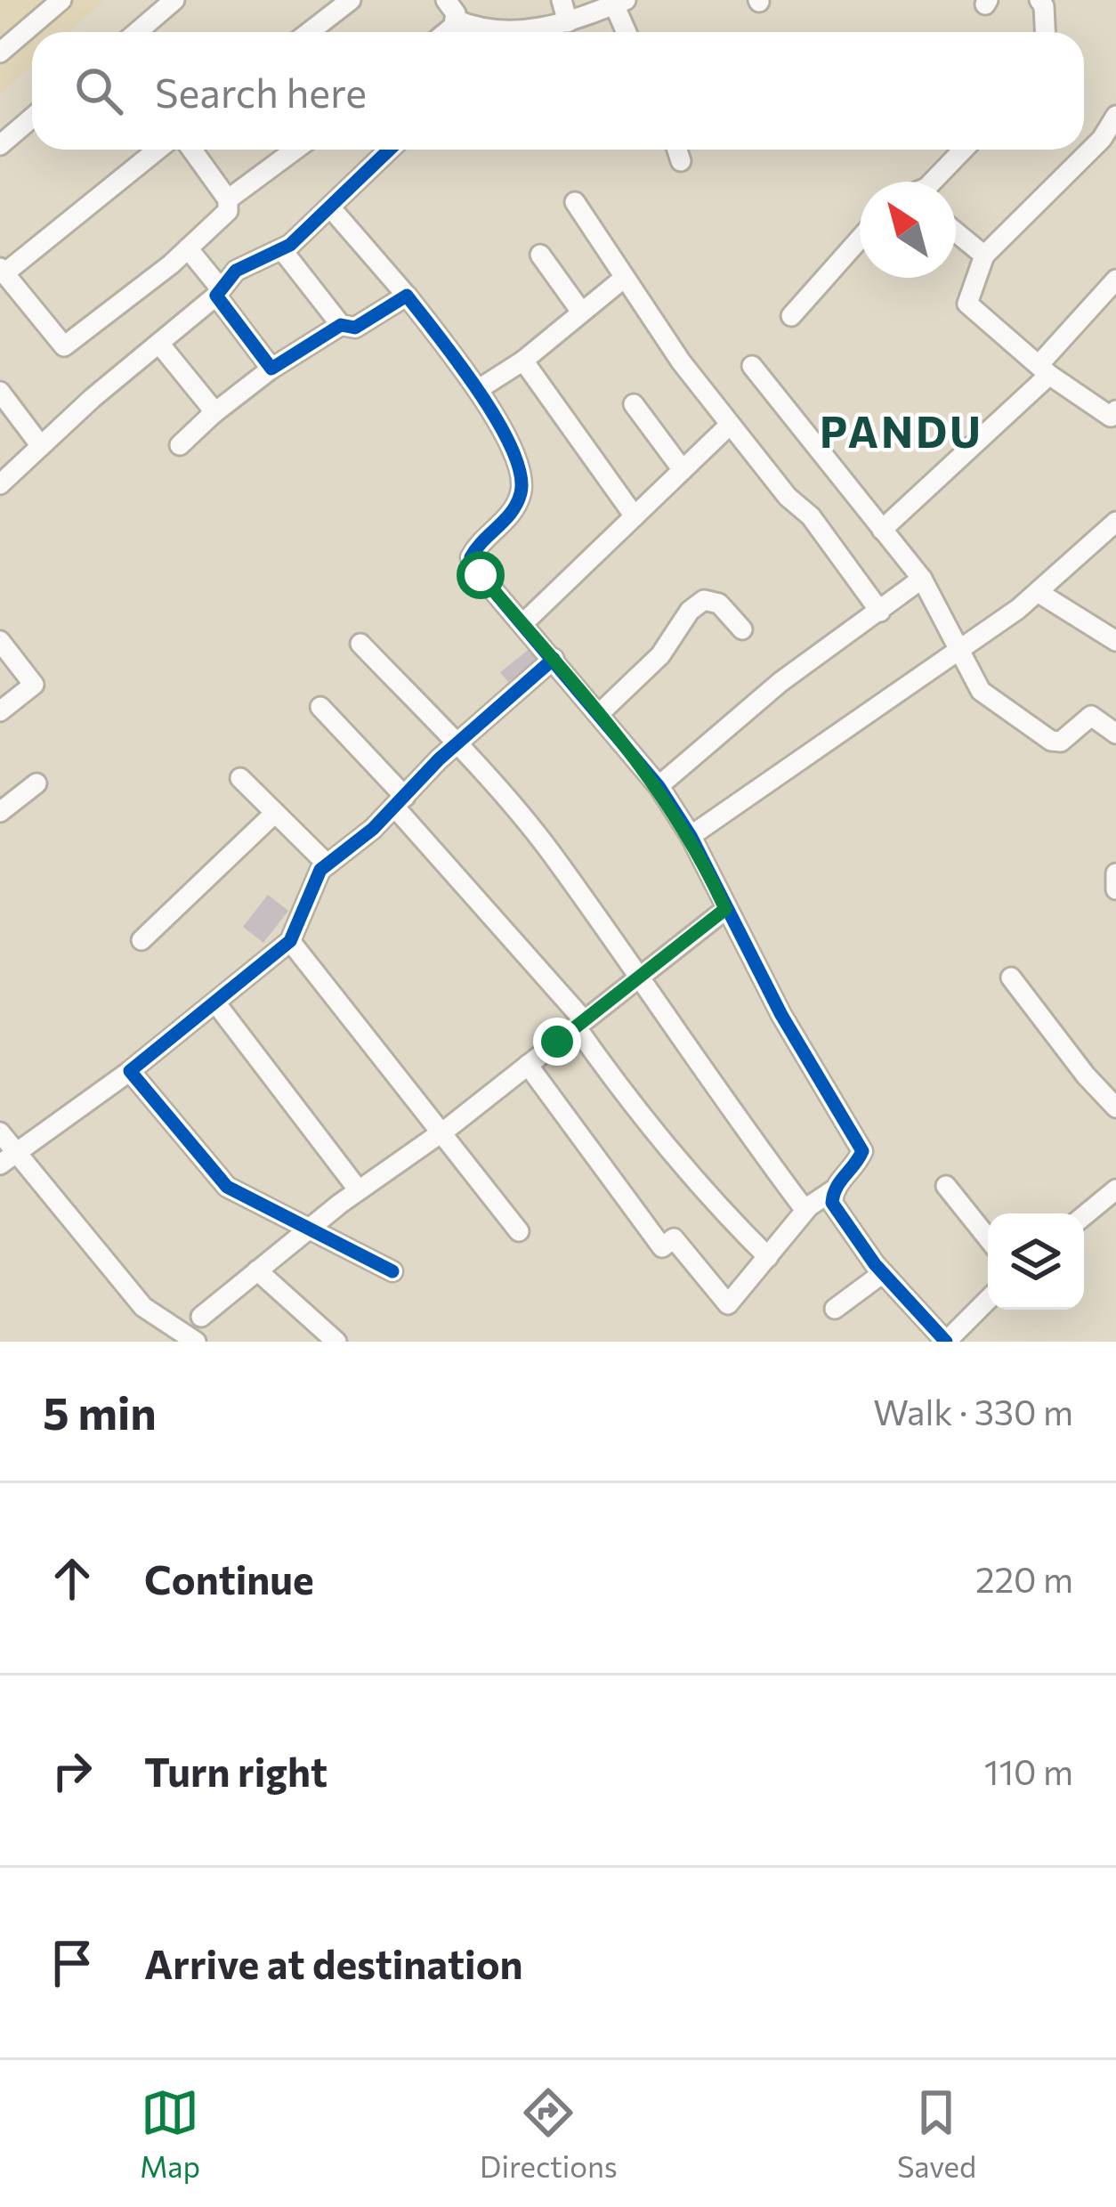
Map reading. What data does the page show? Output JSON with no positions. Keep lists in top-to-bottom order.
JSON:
{
  "districts": ["PANDU"],
  "north": "top left",
  "page": {
    "search": "Search here",
    "heading": ["5 min", "Walk · 330 m"],
    "list": [
      ["Continue", "220 m"],
      ["Turn right", "110 m"],
      "Arrive at destination"
    ],
    "nav": ["Map", "Directions", "Saved"]
  }
}
